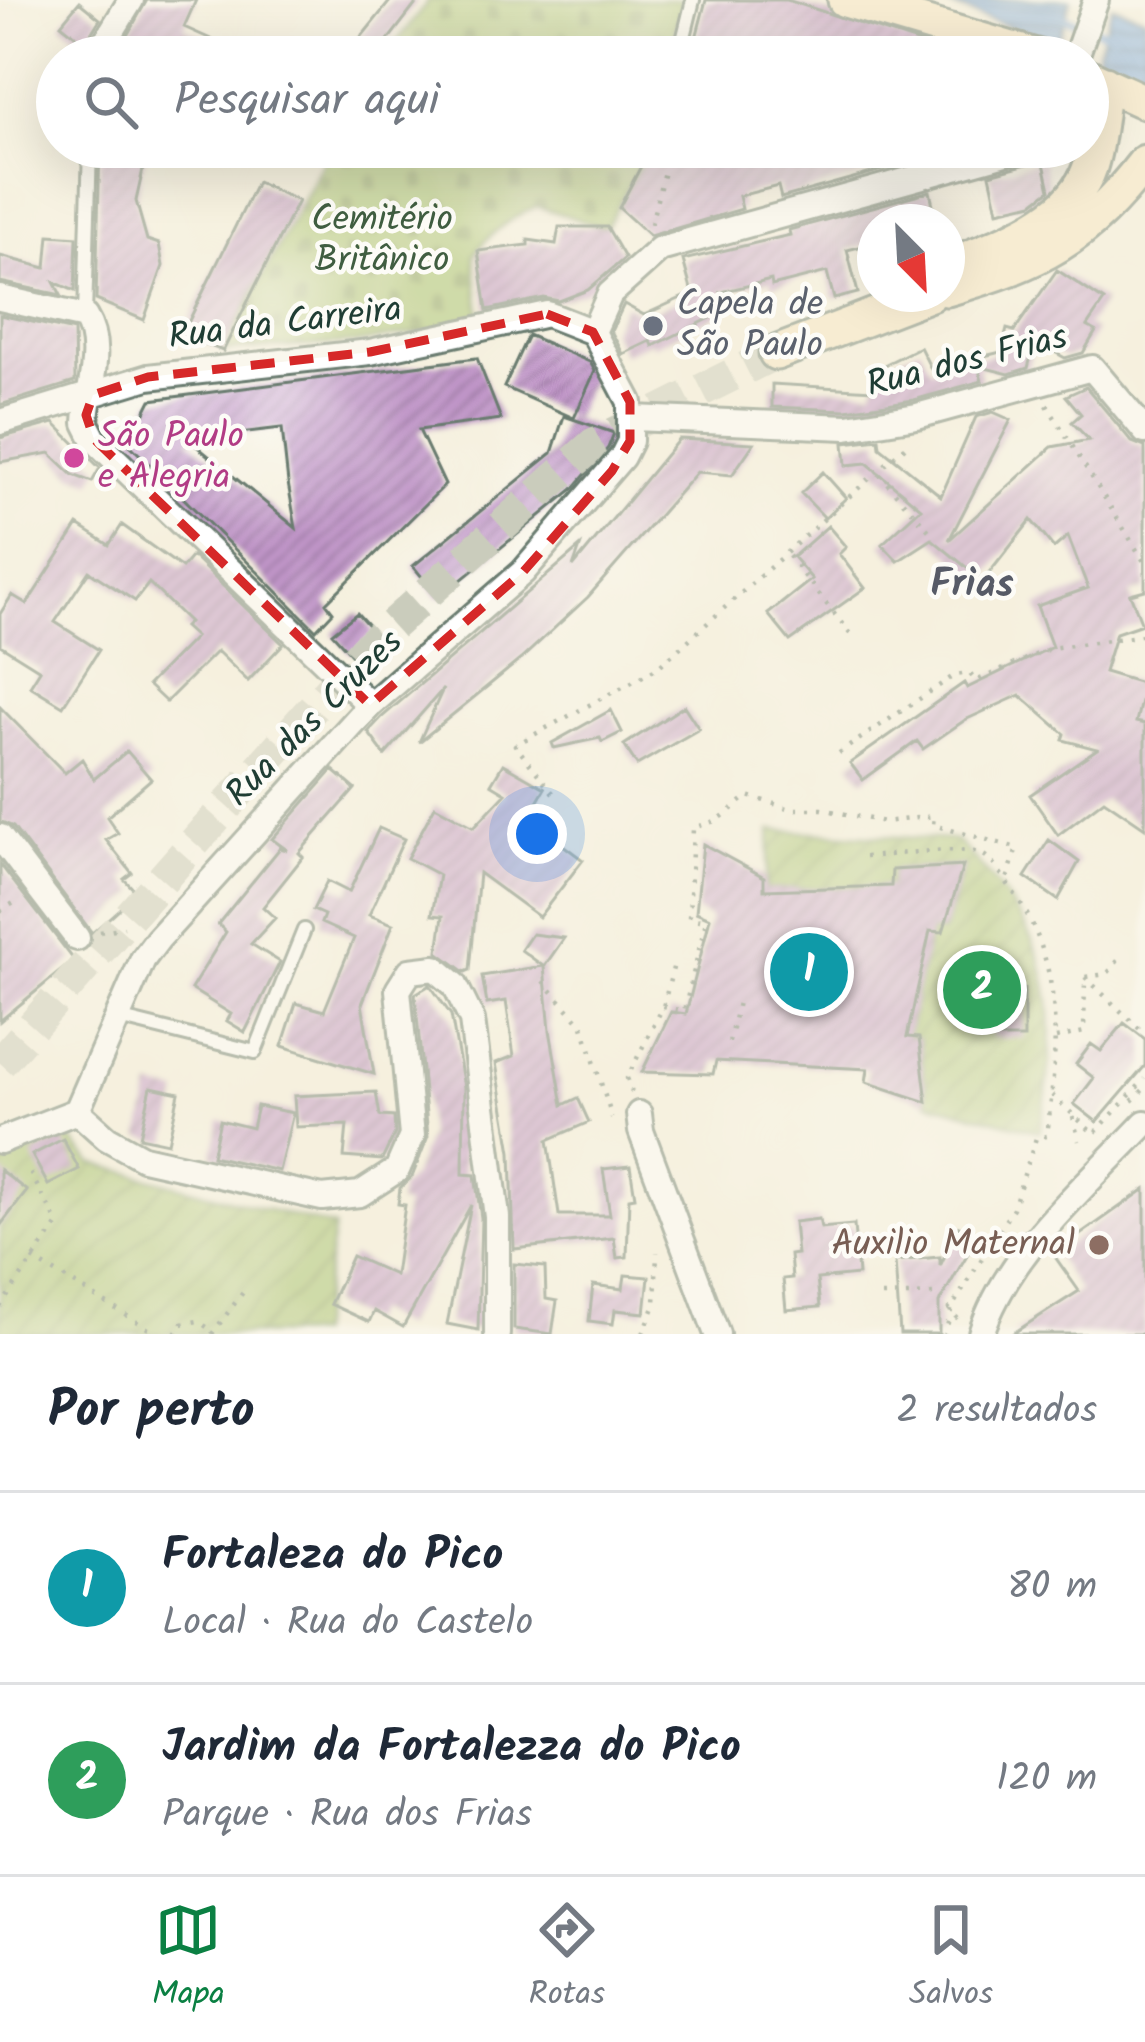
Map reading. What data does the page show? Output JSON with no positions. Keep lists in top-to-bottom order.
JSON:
{
  "streets": {
    "street": ["Rua da Carreira", "Rua dos Frias", "Rua das Cruzes"]
  },
  "crossings": [
    ["Rua dos Frias", "Rua das Cruzes"]
  ],
  "districts": ["Frias"],
  "parks": ["Cemitério Britânico"],
  "places": ["Capela de São Paulo", "São Paulo e Alegria", "Auxilio Maternal"],
  "north": "bottom right",
  "page": {
    "search": "Pesquisar aqui",
    "pins": ["1", "2"],
    "heading": ["Por perto", "2 resultados"],
    "list": [
      {
        "mark": "1",
        "name": "Fortaleza do Pico",
        "note": "Local · Rua do Castelo",
        "value": "80 m"
      },
      {
        "mark": "2",
        "name": "Jardim da Fortalezza do Pico",
        "note": "Parque · Rua dos Frias",
        "value": "120 m"
      }
    ],
    "nav": ["Mapa", "Rotas", "Salvos"]
  }
}
